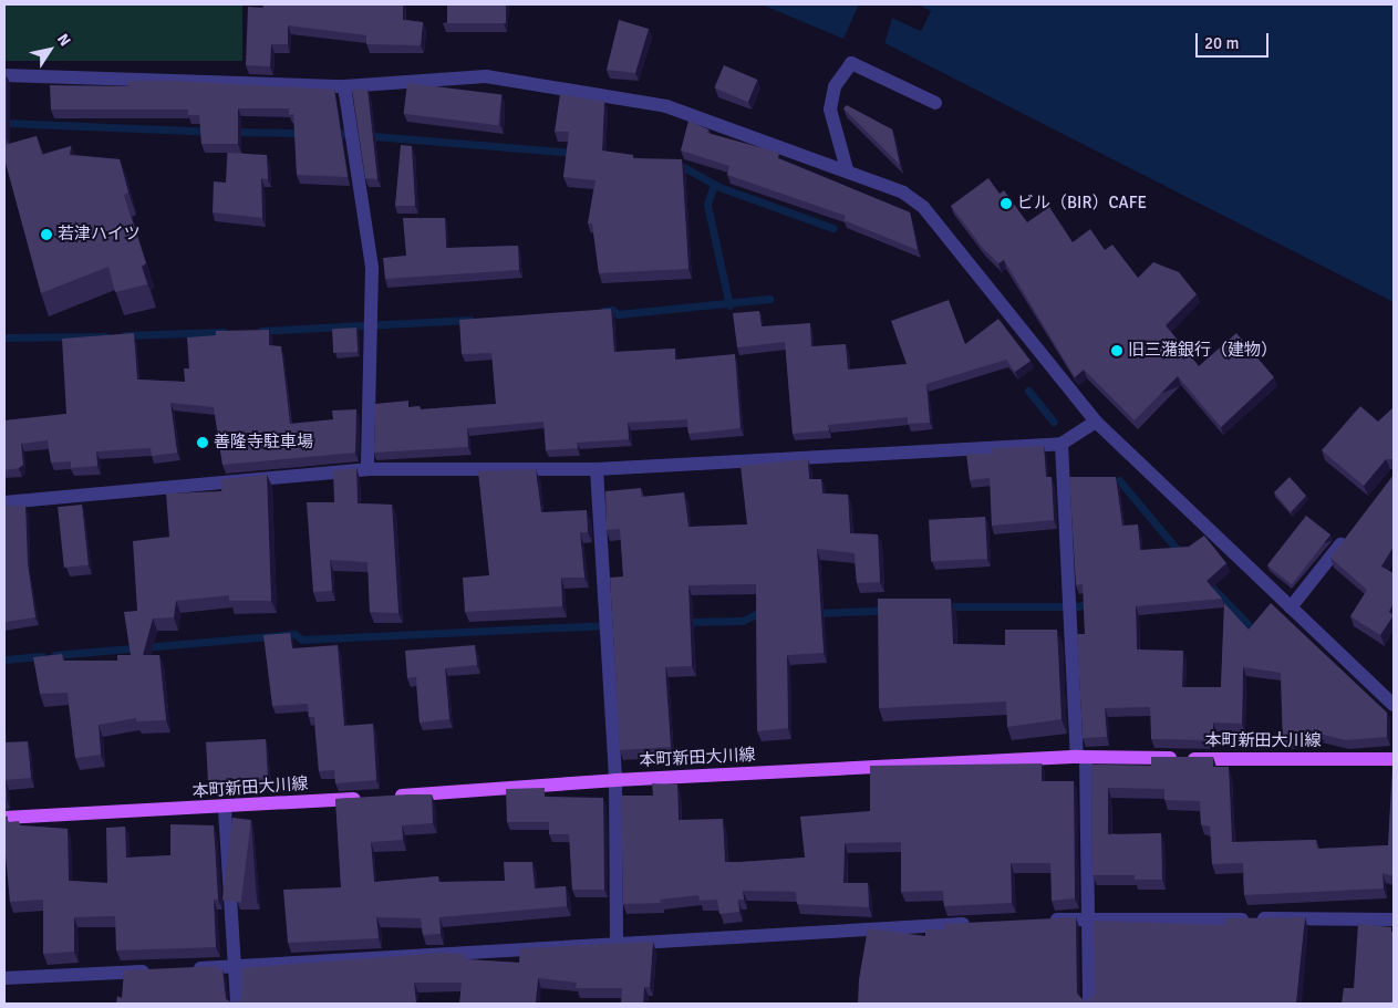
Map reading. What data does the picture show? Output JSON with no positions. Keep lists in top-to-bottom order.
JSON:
{
  "streets": {
    "main road": ["本町新田大川線"]
  },
  "places": [
    "ビル（BIR）CAFE",
    "若津ハイツ",
    "旧三潴銀行（建物）",
    "善隆寺駐車場"
  ],
  "scale_bar": "20 m",
  "north": "top right"
}
